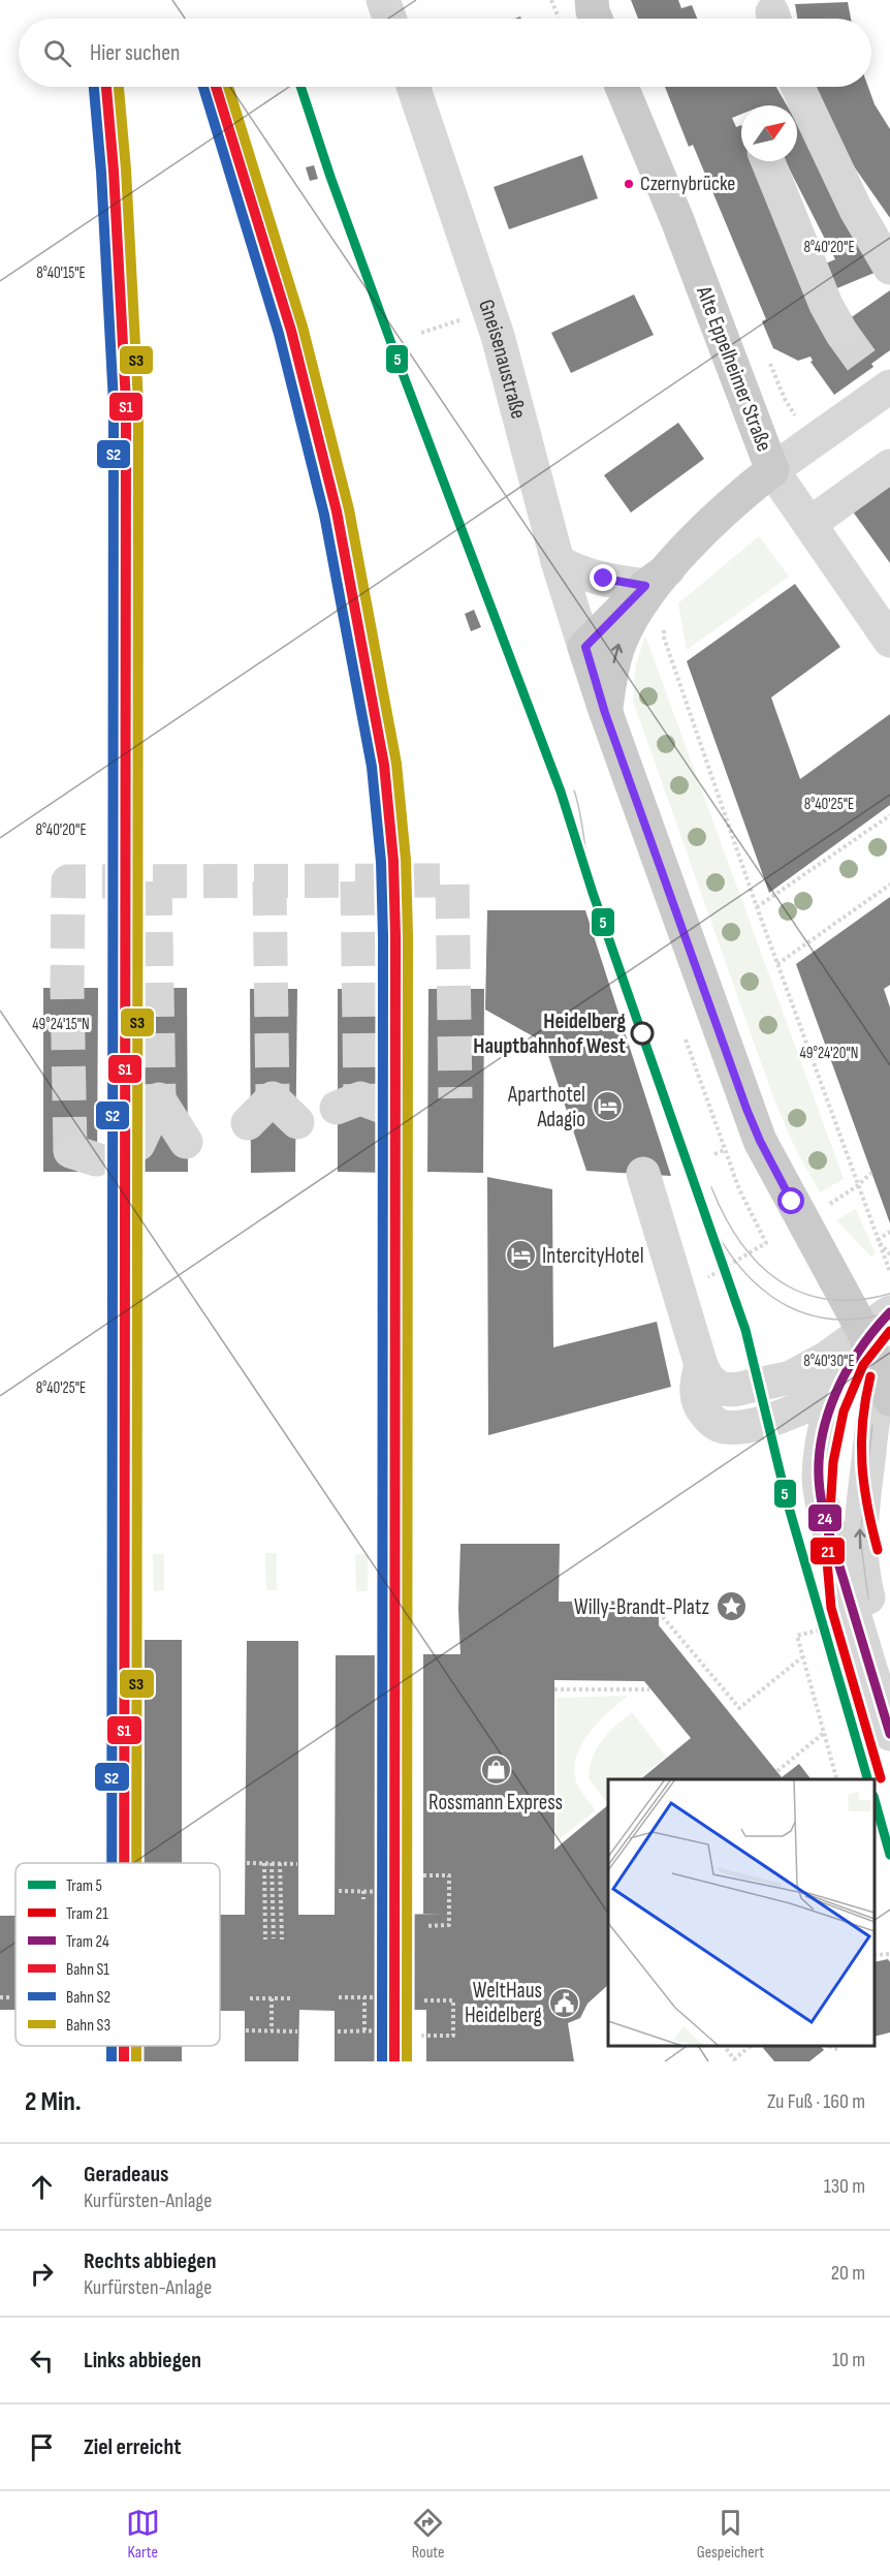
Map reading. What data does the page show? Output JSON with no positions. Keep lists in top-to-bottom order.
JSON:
{
  "streets": {
    "main road": ["Alte Eppelheimer Straße"],
    "street": ["Gneisenaustraße"]
  },
  "places": {
    "other": ["Czernybrücke", "Heidelberg Hauptbahnhof West"],
    "hotel": ["Aparthotel Adagio", "IntercityHotel"],
    "place": ["Willy-Brandt-Platz"],
    "shop": ["Rossmann Express"],
    "public building": ["WeltHaus Heidelberg"]
  },
  "lines": [
    "tram line 5",
    "rail line S1",
    "rail line S2",
    "rail line S3",
    "tram line 24",
    "tram line 21"
  ],
  "legend": [
    "Tram 5",
    "Tram 21",
    "Tram 24",
    "Bahn S1",
    "Bahn S2",
    "Bahn S3"
  ],
  "north": "top right",
  "page": {
    "search": "Hier suchen",
    "heading": ["2 Min.", "Zu Fuß · 160 m"],
    "list": [
      ["Geradeaus", "Kurfürsten-Anlage", "130 m"],
      ["Rechts abbiegen", "Kurfürsten-Anlage", "20 m"],
      ["Links abbiegen", "10 m"],
      "Ziel erreicht"
    ],
    "nav": ["Karte", "Route", "Gespeichert"]
  },
  "coordinates": [
    "8°40'20\"E",
    "8°40'15\"E",
    "8°40'25\"E",
    "49°24'15\"N",
    "49°24'20\"N",
    "8°40'30\"E"
  ]
}
